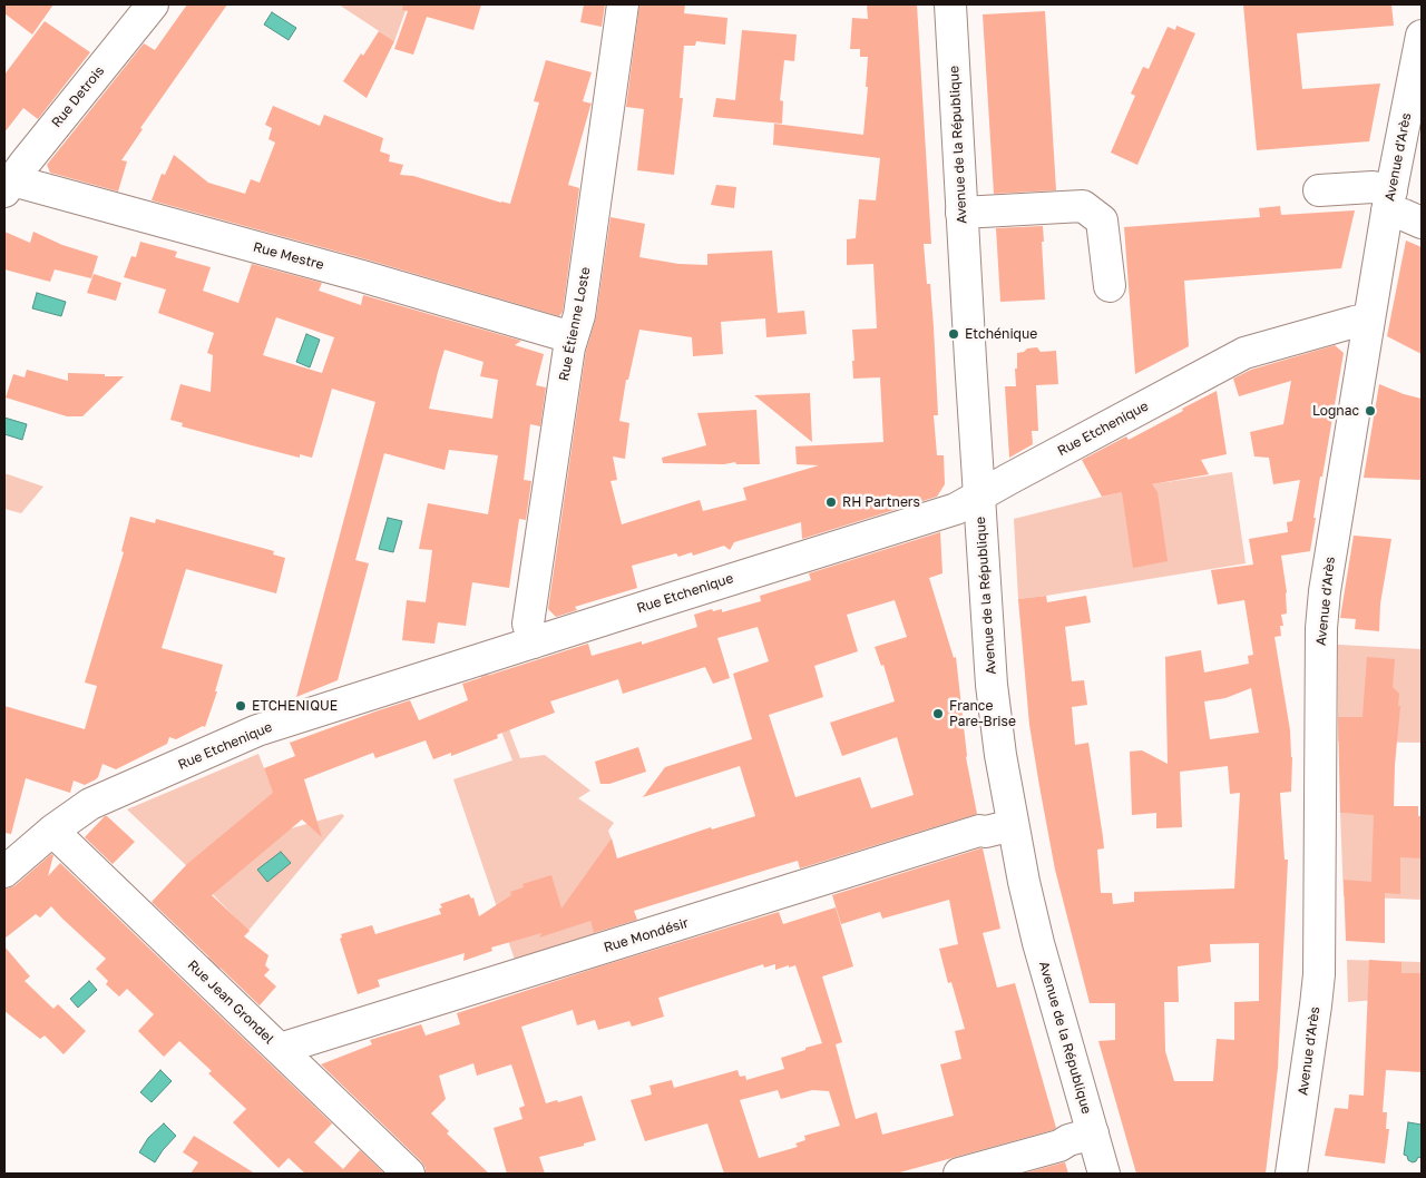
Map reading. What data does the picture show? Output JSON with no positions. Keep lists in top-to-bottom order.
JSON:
{
  "streets": {
    "street": [
      "Rue Detrois",
      "Avenue de la République",
      "Avenue d'Arès",
      "Rue Mestre",
      "Rue Étienne Loste",
      "Rue Etchenique",
      "Rue Mondésir",
      "Rue Jean Grondel"
    ]
  },
  "crossings": [
    ["Rue Detrois", "Rue Mestre"],
    ["Avenue de la République", "Rue Etchenique"],
    ["Avenue de la République", "Rue Mondésir"],
    ["Avenue d'Arès", "Rue Etchenique"],
    ["Rue Mestre", "Rue Étienne Loste"],
    ["Rue Étienne Loste", "Rue Etchenique"],
    ["Rue Etchenique", "Rue Jean Grondel"],
    ["Rue Mondésir", "Rue Jean Grondel"]
  ],
  "places": [
    "Etchénique",
    "Lognac",
    "RH Partners",
    "ETCHENIQUE",
    "France Pare-Brise"
  ]
}
